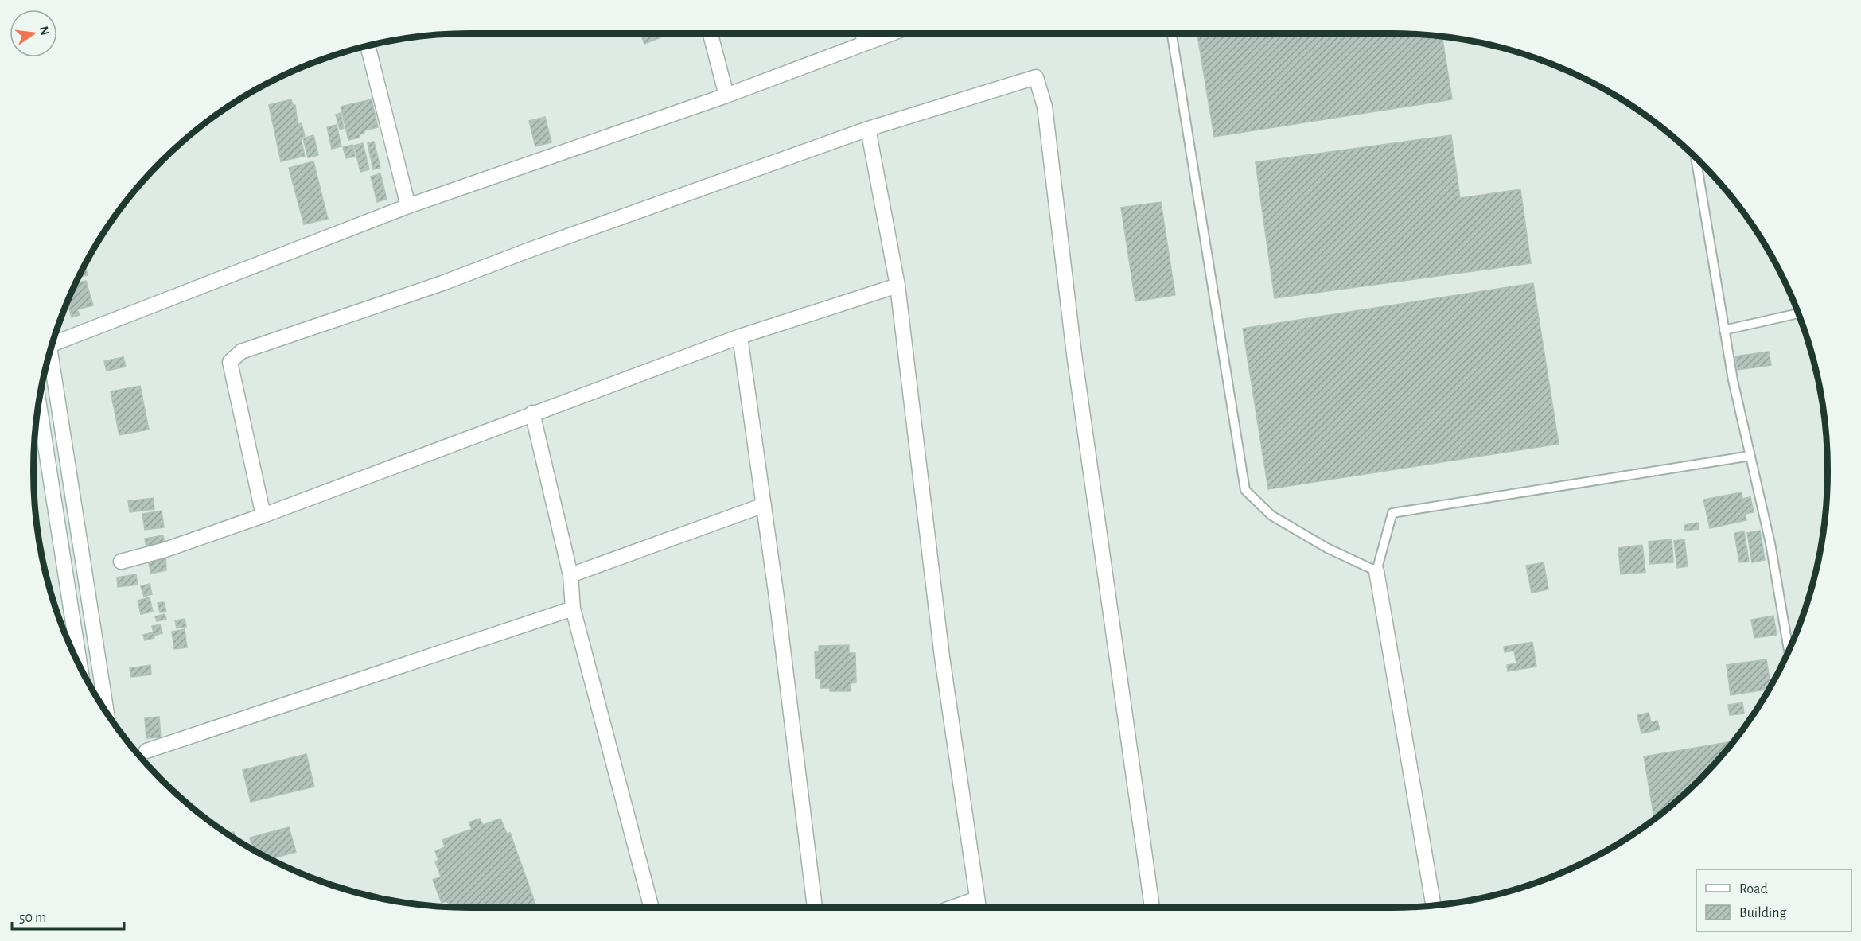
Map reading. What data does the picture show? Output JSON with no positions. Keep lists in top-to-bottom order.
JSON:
{
  "legend": ["Road", "Building"],
  "scale_bar": "50 m",
  "north": "right"
}
